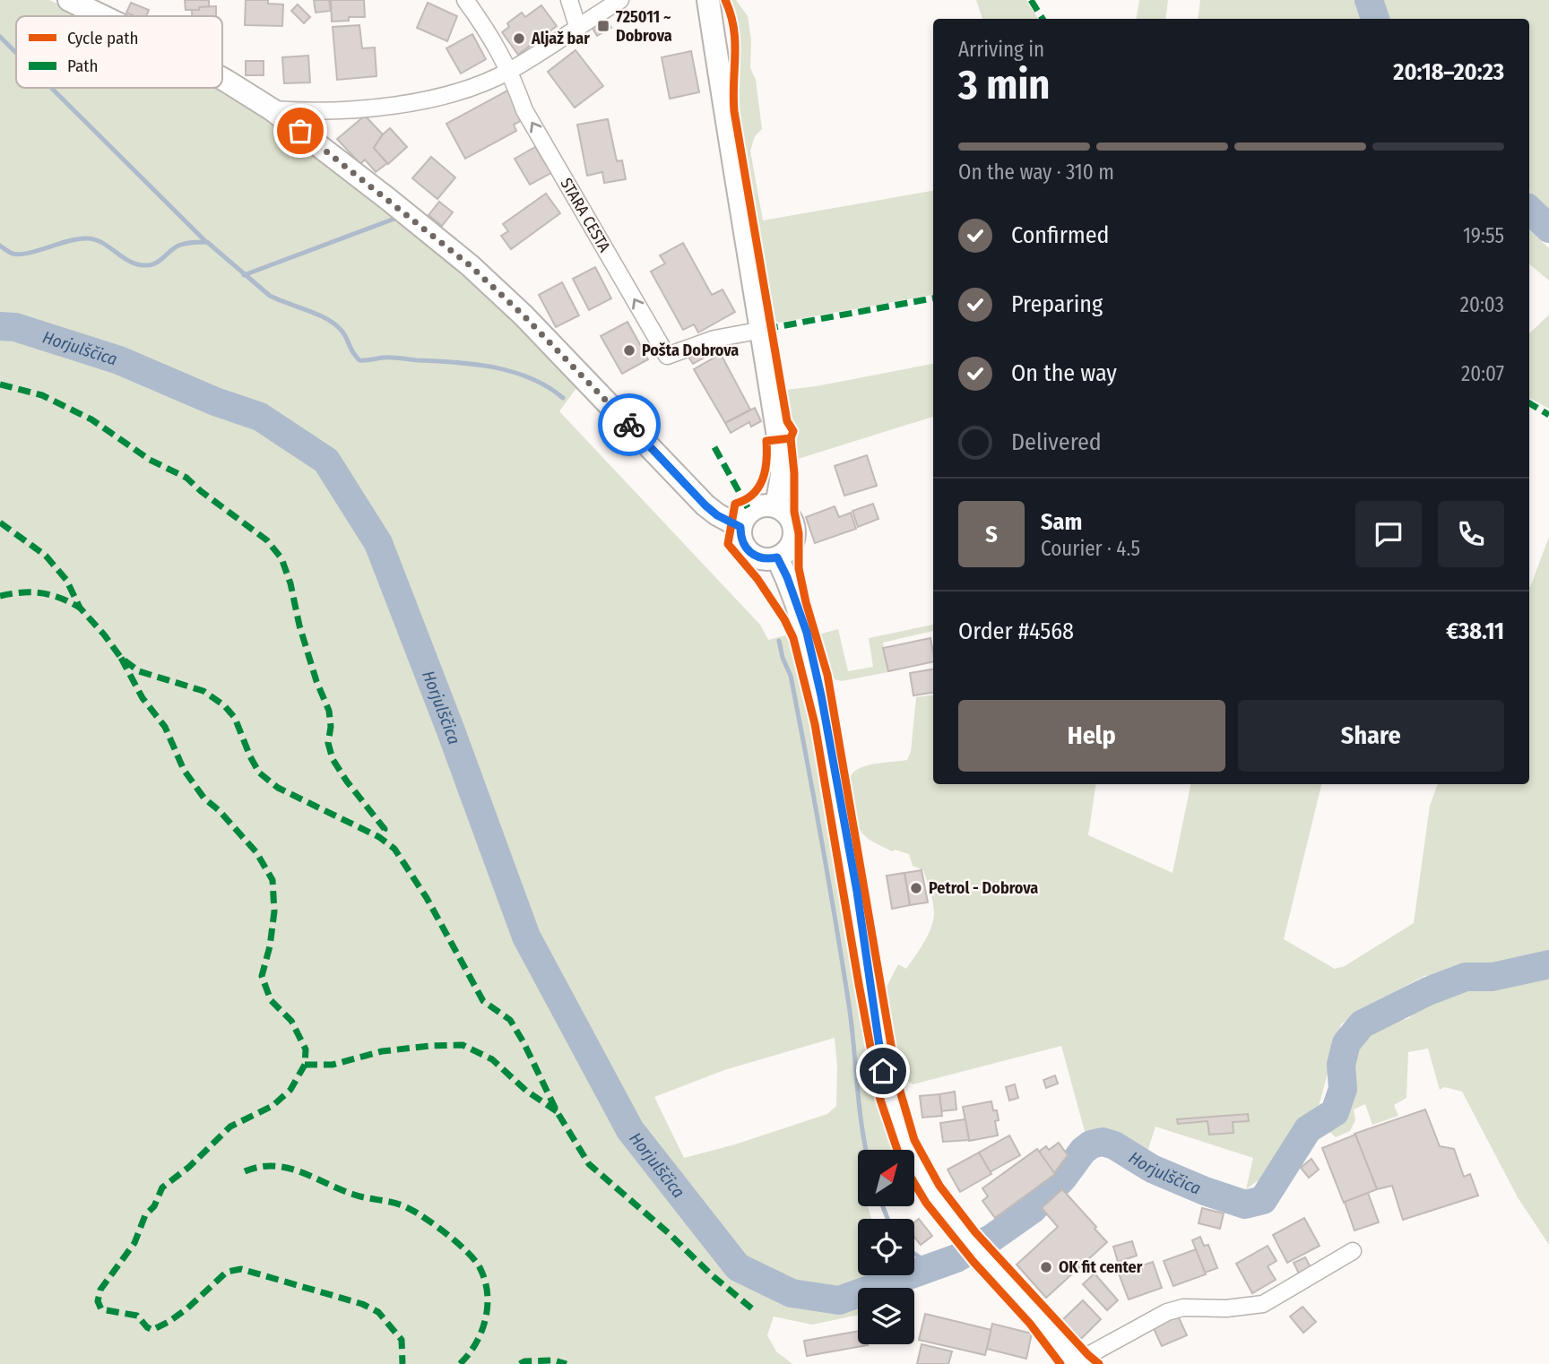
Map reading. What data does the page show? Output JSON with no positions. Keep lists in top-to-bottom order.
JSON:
{
  "streets": {
    "street": ["STARA CESTA"]
  },
  "water": ["Horjulščica"],
  "places": {
    "transit": ["725011 ~ Dobrova"],
    "other": [
      "Aljaž bar",
      "Pošta Dobrova",
      "Petrol - Dobrova",
      "OK fit center"
    ]
  },
  "legend": ["Cycle path", "Path"],
  "north": "top right",
  "page": {
    "heading": ["3 min", "Arriving in", "20:18–20:23"],
    "panel": [
      "Sam",
      "Courier · 4.5",
      "Order #4568",
      "€38.11"
    ],
    "bar": "On the way · 310 m",
    "list": [
      ["Confirmed", "19:55"],
      ["Preparing", "20:03"],
      ["On the way", "20:07"],
      "Delivered"
    ],
    "round": "S",
    "buttons": ["Help", "Share"]
  }
}
